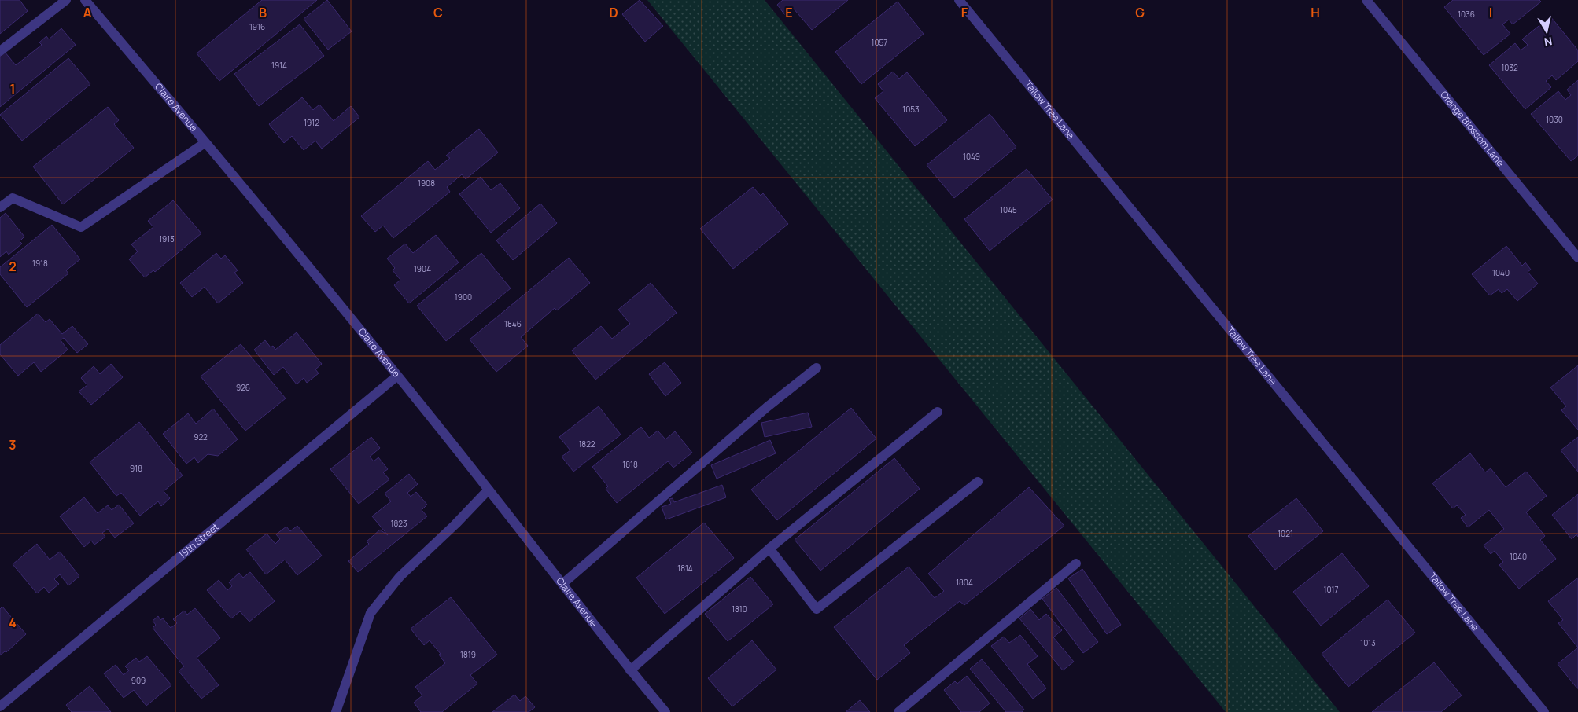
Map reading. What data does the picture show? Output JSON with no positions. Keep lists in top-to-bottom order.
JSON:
{
  "streets": {
    "street": [
      "Claire Avenue",
      "Tallow Tree Lane",
      "Orange Blossom Lane",
      "19th Street"
    ]
  },
  "crossings": [
    ["Claire Avenue", "19th Street"]
  ],
  "house_numbers": [
    "1036",
    "1916",
    "1057",
    "1914",
    "1032",
    "1053",
    "1030",
    "1912",
    "1049",
    "1908",
    "1045",
    "1913",
    "1918",
    "1904",
    "1040",
    "1900",
    "1846",
    "926",
    "922",
    "1822",
    "1818",
    "918",
    "1823",
    "1021",
    "1040",
    "1814",
    "1804",
    "1017",
    "1810",
    "1013",
    "1819",
    "909"
  ],
  "north": "bottom",
  "grid": {
    "columns": [
      "A",
      "B",
      "C",
      "D",
      "E",
      "F",
      "G",
      "H",
      "I"
    ],
    "rows": [
      "1",
      "2",
      "3",
      "4"
    ]
  }
}
